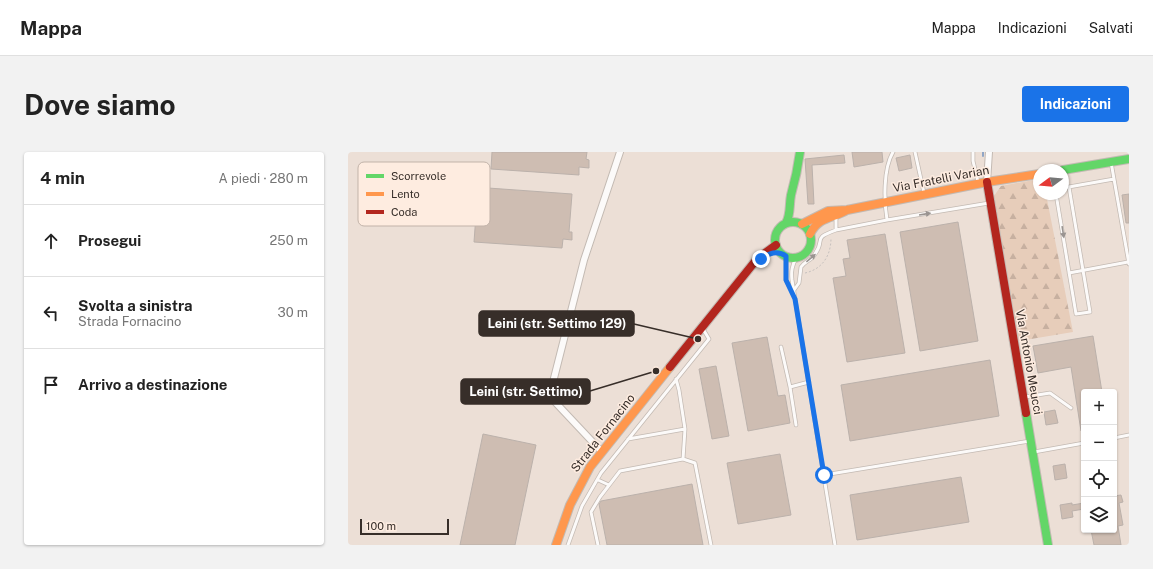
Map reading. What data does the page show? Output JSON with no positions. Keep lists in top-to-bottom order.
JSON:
{
  "streets": {
    "street": ["Via Fratelli Varian", "Via Antonio Meucci", "Strada Fornacino"]
  },
  "crossings": [
    ["Via Fratelli Varian", "Via Antonio Meucci"],
    ["Via Fratelli Varian", "Strada Fornacino"]
  ],
  "places": ["Leini (str. Settimo 129)", "Leini (str. Settimo)"],
  "legend": ["Scorrevole", "Lento", "Coda"],
  "scale_bar": "100 m",
  "north": "left",
  "page": {
    "header": "Mappa",
    "nav": ["Mappa", "Indicazioni", "Salvati"],
    "buttons": "Indicazioni",
    "title": "Dove siamo",
    "heading": ["4 min", "A piedi · 280 m"],
    "list": [
      ["Prosegui", "250 m"],
      ["Svolta a sinistra", "Strada Fornacino", "30 m"],
      "Arrivo a destinazione"
    ],
    "map_buttons": ["+", "−"],
    "scale": "100 m"
  }
}
